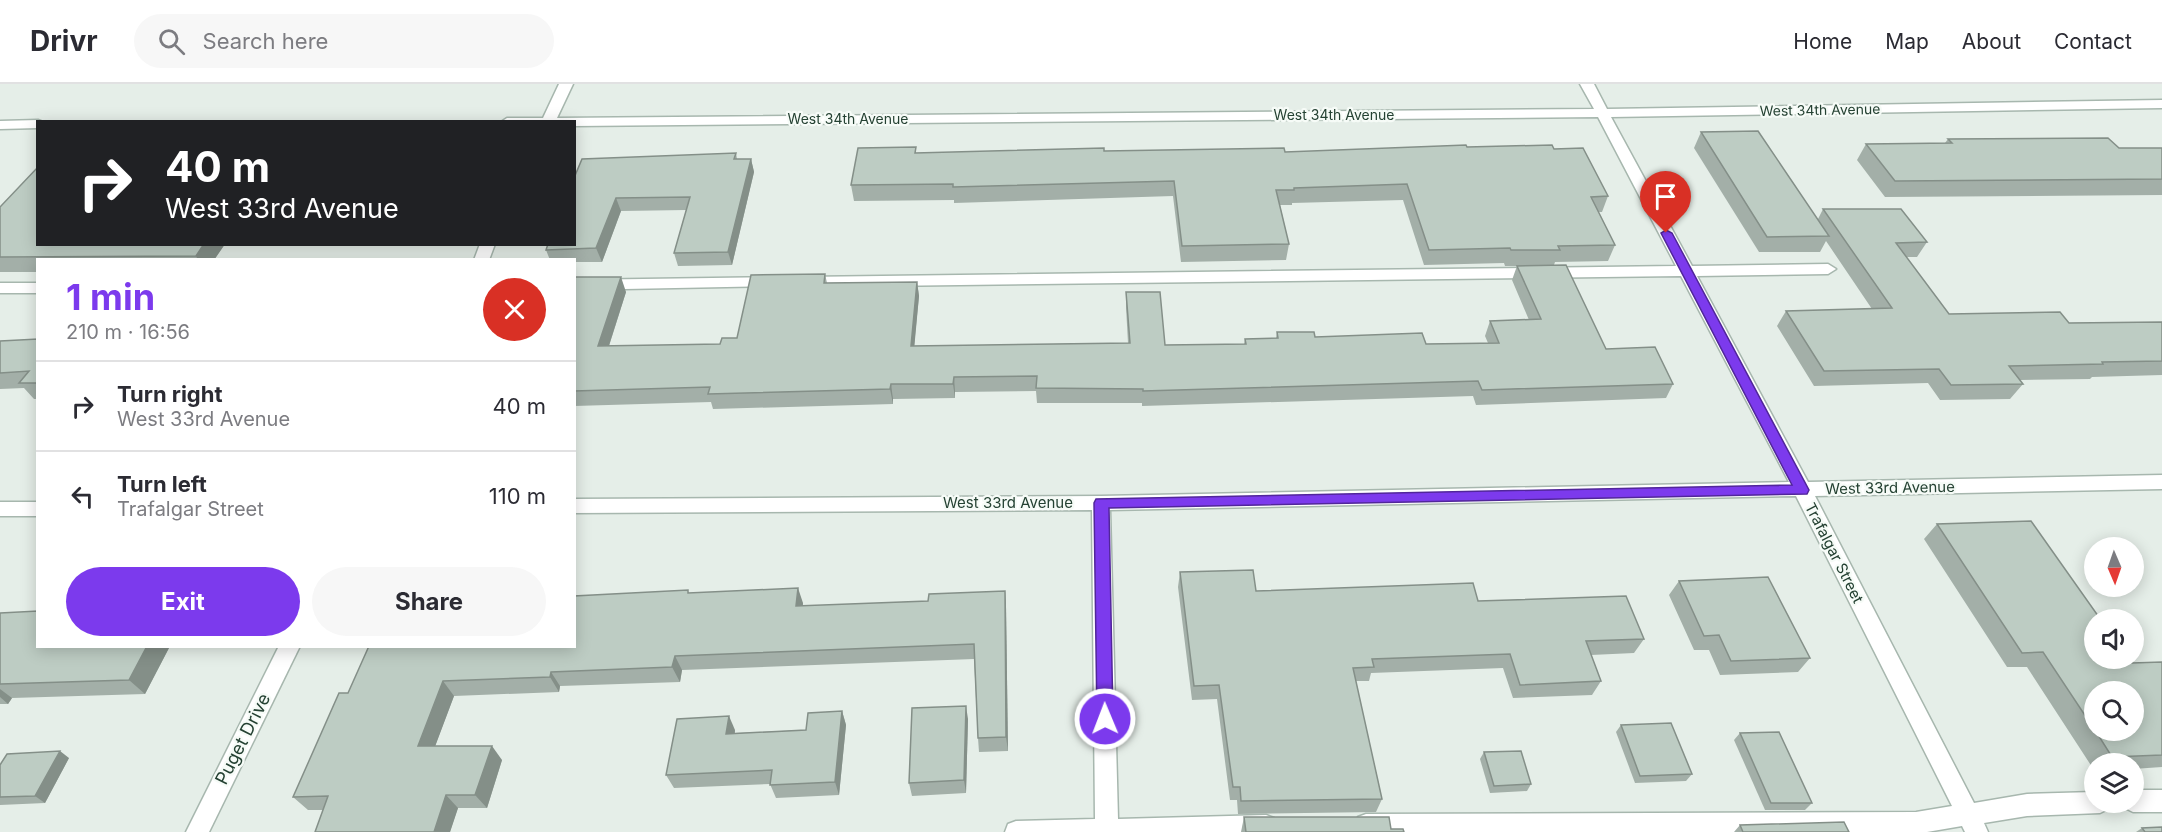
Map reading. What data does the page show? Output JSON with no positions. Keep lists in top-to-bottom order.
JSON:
{
  "streets": {
    "street": [
      "West 34th Avenue",
      "West 33rd Avenue",
      "Trafalgar Street",
      "Puget Drive"
    ]
  },
  "crossings": [
    ["West 34th Avenue", "Trafalgar Street"],
    ["West 33rd Avenue", "Trafalgar Street"]
  ],
  "north": "bottom",
  "page": {
    "header": "Drivr",
    "search": "Search here",
    "nav": [
      "Home",
      "Map",
      "About",
      "Contact"
    ],
    "turn": ["40 m", "West 33rd Avenue"],
    "heading": ["1 min", "210 m · 16:56"],
    "list": [
      {
        "name": "Turn right",
        "note": "West 33rd Avenue",
        "value": "40 m"
      },
      {
        "name": "Turn left",
        "note": "Trafalgar Street",
        "value": "110 m"
      }
    ],
    "buttons": ["Exit", "Share"]
  }
}
